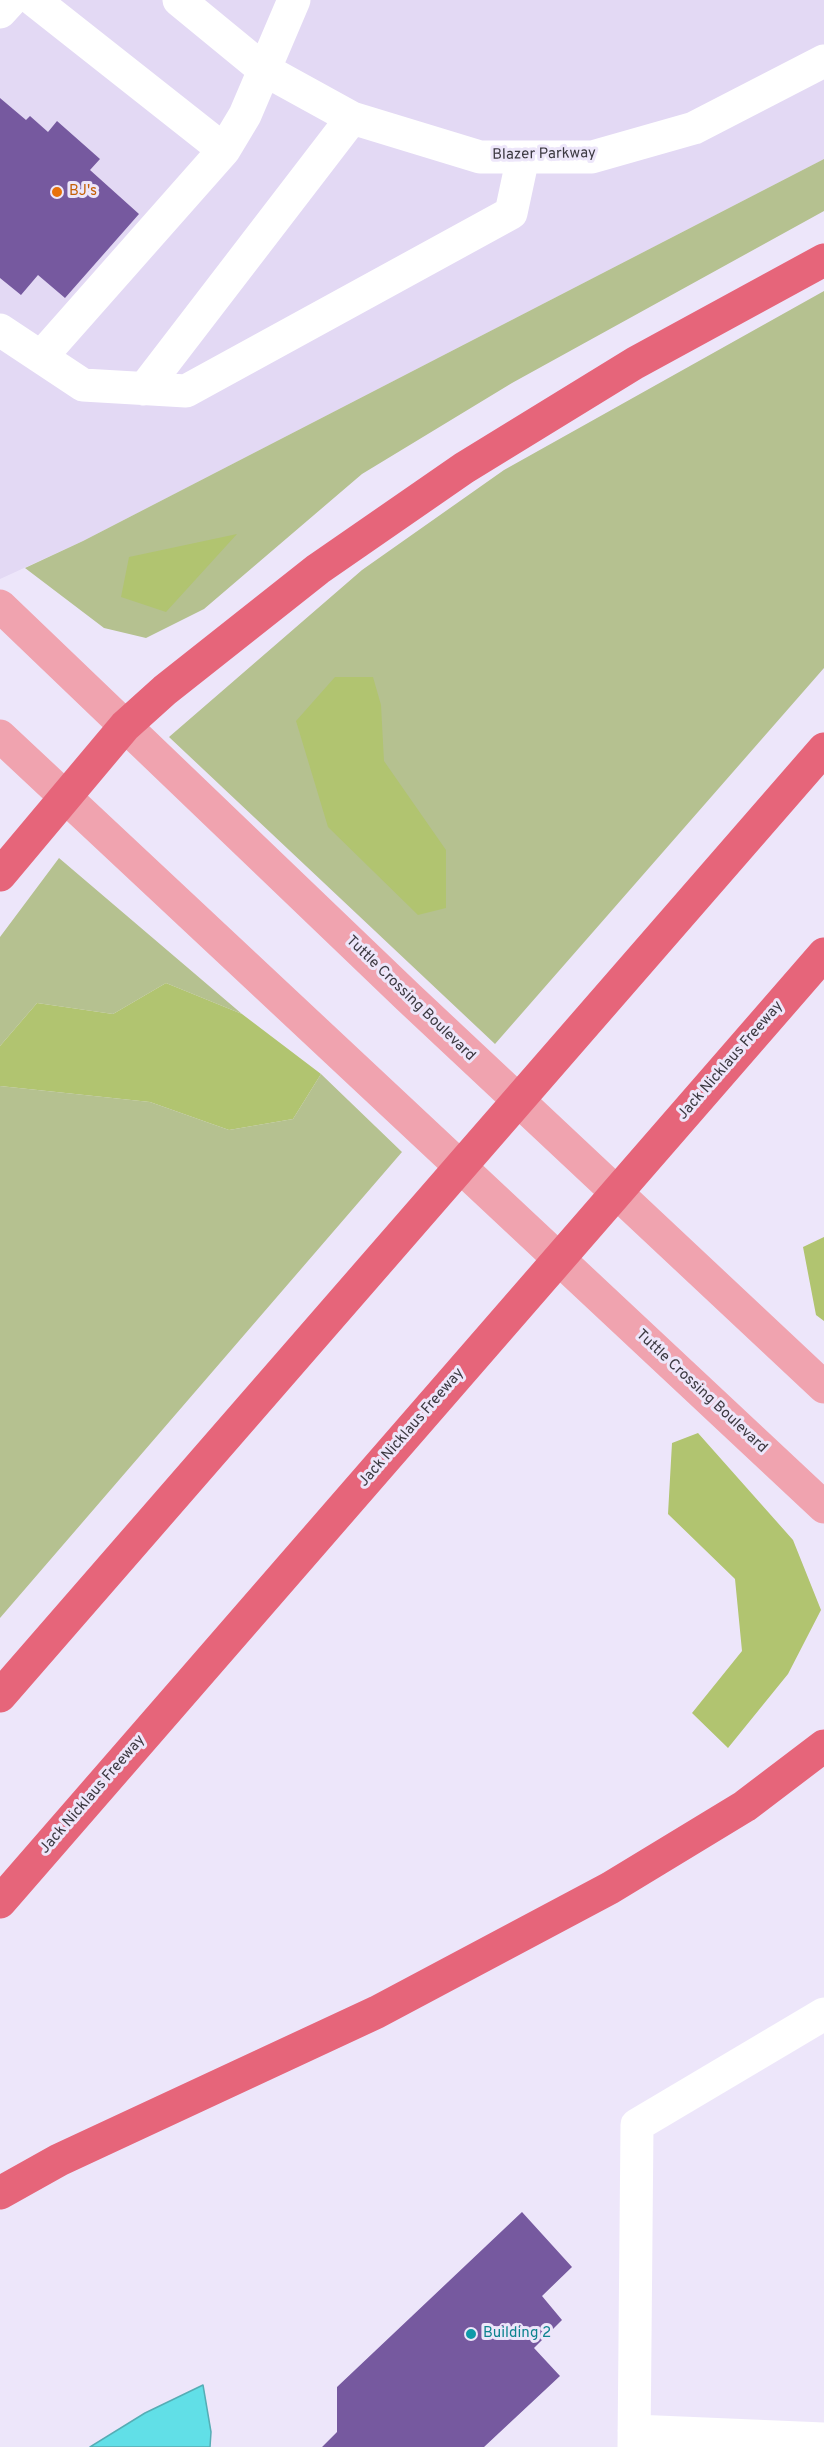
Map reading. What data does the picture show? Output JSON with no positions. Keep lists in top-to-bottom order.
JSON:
{
  "streets": {
    "highway": ["Jack Nicklaus Freeway"],
    "main road": ["Tuttle Crossing Boulevard"],
    "street": ["Blazer Parkway"]
  },
  "places": ["BJ's", "Building 2"]
}
